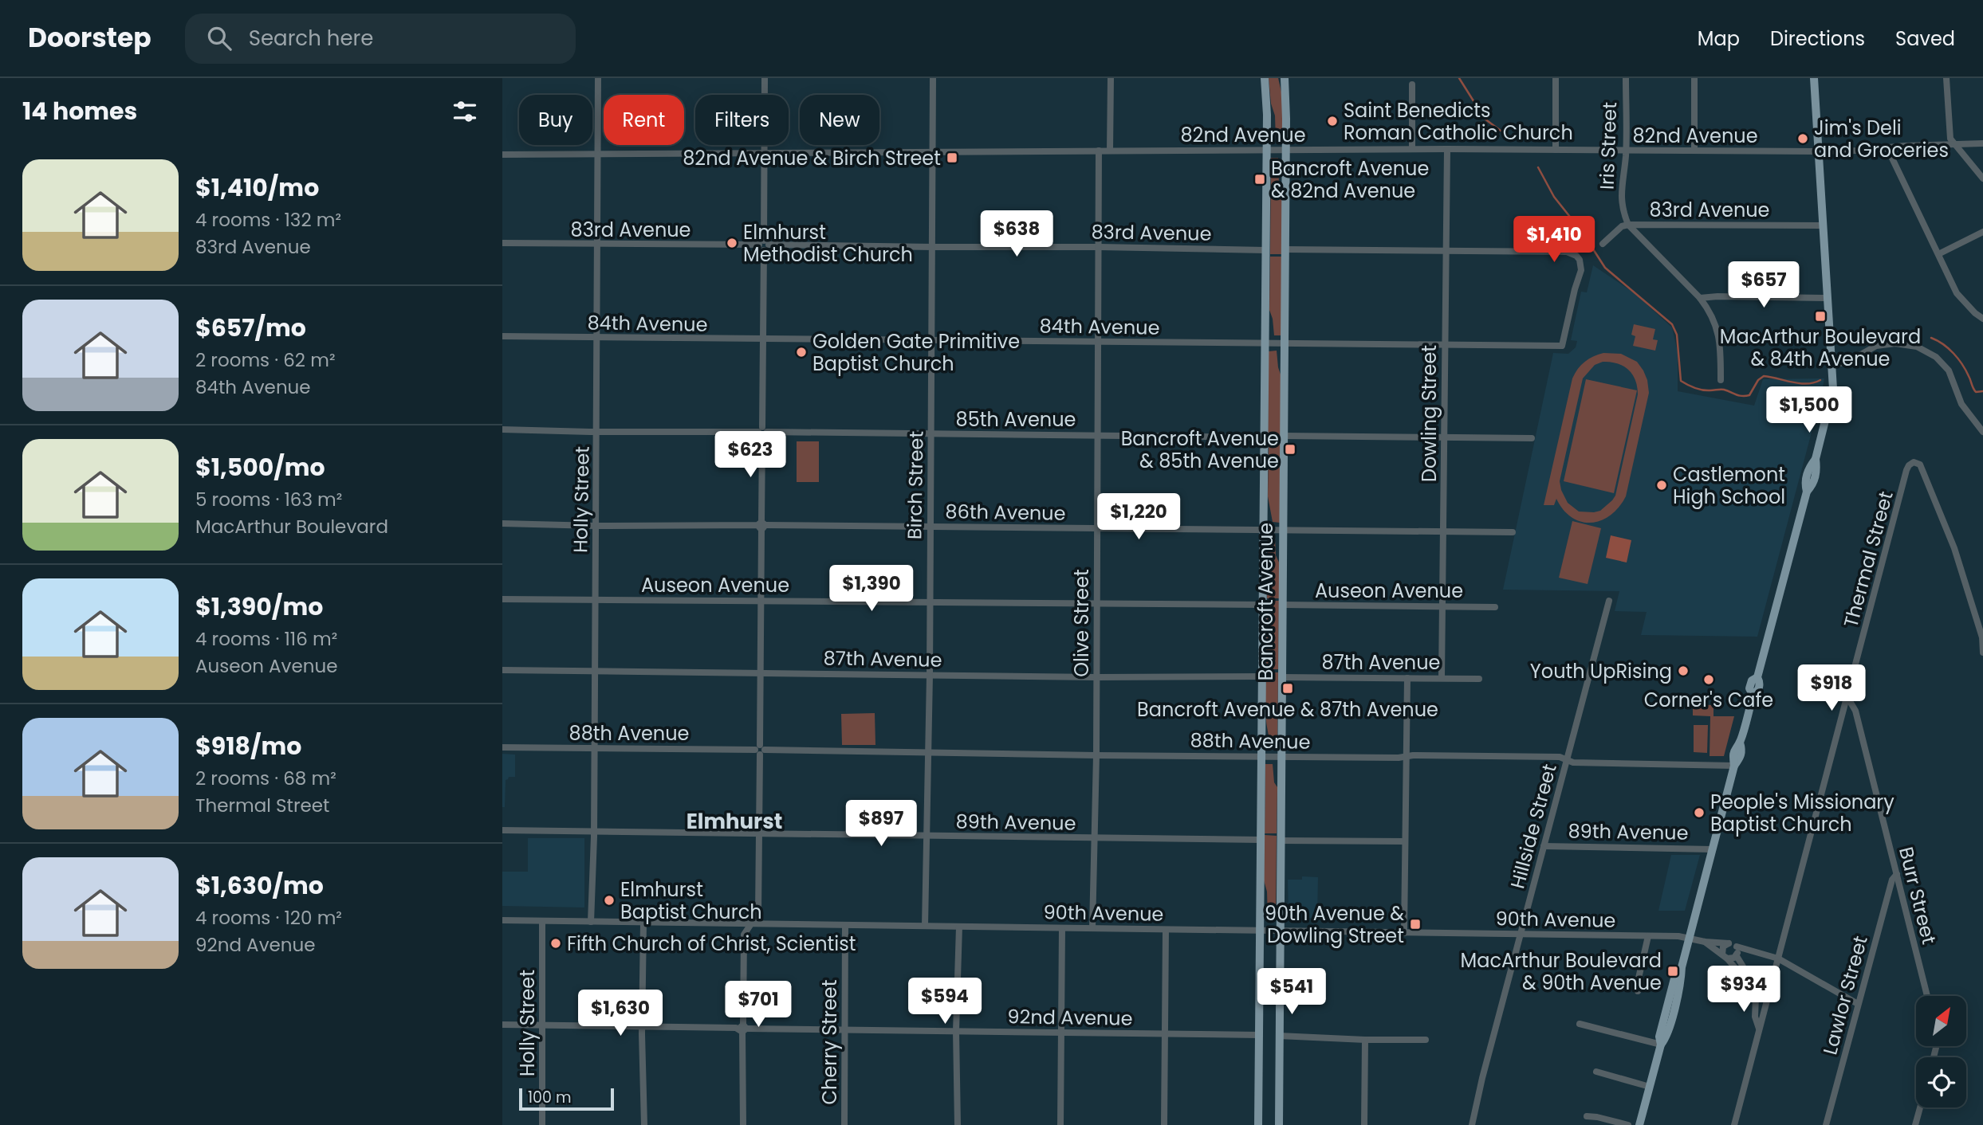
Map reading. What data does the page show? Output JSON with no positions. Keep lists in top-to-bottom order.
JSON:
{
  "streets": {
    "main road": ["Bancroft Avenue"],
    "street": [
      "82nd Avenue",
      "Iris Street",
      "83rd Avenue",
      "84th Avenue",
      "Dowling Street",
      "85th Avenue",
      "Birch Street",
      "Holly Street",
      "86th Avenue",
      "Thermal Street",
      "Auseon Avenue",
      "Olive Street",
      "87th Avenue",
      "88th Avenue",
      "89th Avenue",
      "Hillside Street",
      "Burr Street",
      "90th Avenue",
      "Lawlor Street",
      "92nd Avenue",
      "Cherry Street"
    ]
  },
  "crossings": [
    ["82nd Avenue", "Iris Street"],
    ["82nd Avenue", "Dowling Street"],
    ["82nd Avenue", "Birch Street"],
    ["82nd Avenue", "Holly Street"],
    ["82nd Avenue", "Bancroft Avenue"],
    ["82nd Avenue", "Olive Street"],
    ["Iris Street", "83rd Avenue"],
    ["83rd Avenue", "Birch Street"],
    ["83rd Avenue", "Holly Street"],
    ["83rd Avenue", "Bancroft Avenue"],
    ["83rd Avenue", "Olive Street"],
    ["84th Avenue", "Dowling Street"],
    ["84th Avenue", "Birch Street"],
    ["84th Avenue", "Holly Street"],
    ["84th Avenue", "Bancroft Avenue"],
    ["84th Avenue", "Olive Street"],
    ["Dowling Street", "86th Avenue"],
    ["Dowling Street", "Auseon Avenue"],
    ["Dowling Street", "87th Avenue"],
    ["85th Avenue", "Birch Street"],
    ["85th Avenue", "Holly Street"],
    ["85th Avenue", "Bancroft Avenue"],
    ["85th Avenue", "Olive Street"],
    ["Birch Street", "86th Avenue"],
    ["Birch Street", "Auseon Avenue"],
    ["Birch Street", "87th Avenue"],
    ["Birch Street", "88th Avenue"],
    ["Birch Street", "89th Avenue"],
    ["Birch Street", "90th Avenue"],
    ["Holly Street", "86th Avenue"],
    ["Holly Street", "Auseon Avenue"],
    ["Holly Street", "87th Avenue"],
    ["Holly Street", "88th Avenue"],
    ["Holly Street", "89th Avenue"],
    ["Holly Street", "90th Avenue"],
    ["Holly Street", "92nd Avenue"],
    ["86th Avenue", "Bancroft Avenue"],
    ["86th Avenue", "Olive Street"],
    ["Thermal Street", "Burr Street"],
    ["Thermal Street", "90th Avenue"],
    ["Auseon Avenue", "Bancroft Avenue"],
    ["Auseon Avenue", "Olive Street"],
    ["Bancroft Avenue", "87th Avenue"],
    ["Bancroft Avenue", "88th Avenue"],
    ["Bancroft Avenue", "89th Avenue"],
    ["Bancroft Avenue", "90th Avenue"],
    ["Bancroft Avenue", "92nd Avenue"],
    ["Olive Street", "87th Avenue"],
    ["Olive Street", "88th Avenue"],
    ["Olive Street", "89th Avenue"],
    ["Olive Street", "90th Avenue"],
    ["88th Avenue", "Hillside Street"],
    ["89th Avenue", "Hillside Street"],
    ["Hillside Street", "90th Avenue"],
    ["Burr Street", "Lawlor Street"],
    ["90th Avenue", "Lawlor Street"],
    ["90th Avenue", "Cherry Street"],
    ["92nd Avenue", "Cherry Street"]
  ],
  "districts": ["Elmhurst"],
  "places": {
    "other": [
      "Saint Benedicts Roman Catholic Church",
      "Jim's Deli and Groceries",
      "Elmhurst Methodist Church",
      "Golden Gate Primitive Baptist Church",
      "Castlemont High School",
      "Youth UpRising",
      "Corner's Cafe",
      "People's Missionary Baptist Church",
      "Elmhurst Baptist Church",
      "Fifth Church of Christ, Scientist"
    ],
    "transit": [
      "82nd Avenue & Birch Street",
      "Bancroft Avenue & 82nd Avenue",
      "MacArthur Boulevard & 84th Avenue",
      "Bancroft Avenue & 85th Avenue",
      "Bancroft Avenue & 87th Avenue",
      "90th Avenue & Dowling Street",
      "MacArthur Boulevard & 90th Avenue"
    ]
  },
  "scale_bar": "100 m",
  "north": "top right",
  "page": {
    "header": "Doorstep",
    "search": "Search here",
    "nav": ["Map", "Directions", "Saved"],
    "heading": "14 homes",
    "chip": [
      "Buy",
      "Rent",
      "Filters",
      "New"
    ],
    "list": [
      {
        "name": "$1,410/mo",
        "note": "4 rooms · 132 m² · 83rd Avenue"
      },
      {
        "name": "$657/mo",
        "note": "2 rooms · 62 m² · 84th Avenue"
      },
      {
        "name": "$1,500/mo",
        "note": "5 rooms · 163 m² · MacArthur Boulevard"
      },
      {
        "name": "$1,390/mo",
        "note": "4 rooms · 116 m² · Auseon Avenue"
      },
      {
        "name": "$918/mo",
        "note": "2 rooms · 68 m² · Thermal Street"
      },
      {
        "name": "$1,630/mo",
        "note": "4 rooms · 120 m² · 92nd Avenue"
      }
    ],
    "price": [
      "$638",
      "$1,410",
      "$657",
      "$1,500",
      "$623",
      "$1,220",
      "$1,390",
      "$918",
      "$897",
      "$934",
      "$541",
      "$594",
      "$701",
      "$1,630"
    ],
    "scale": "100 m"
  }
}
